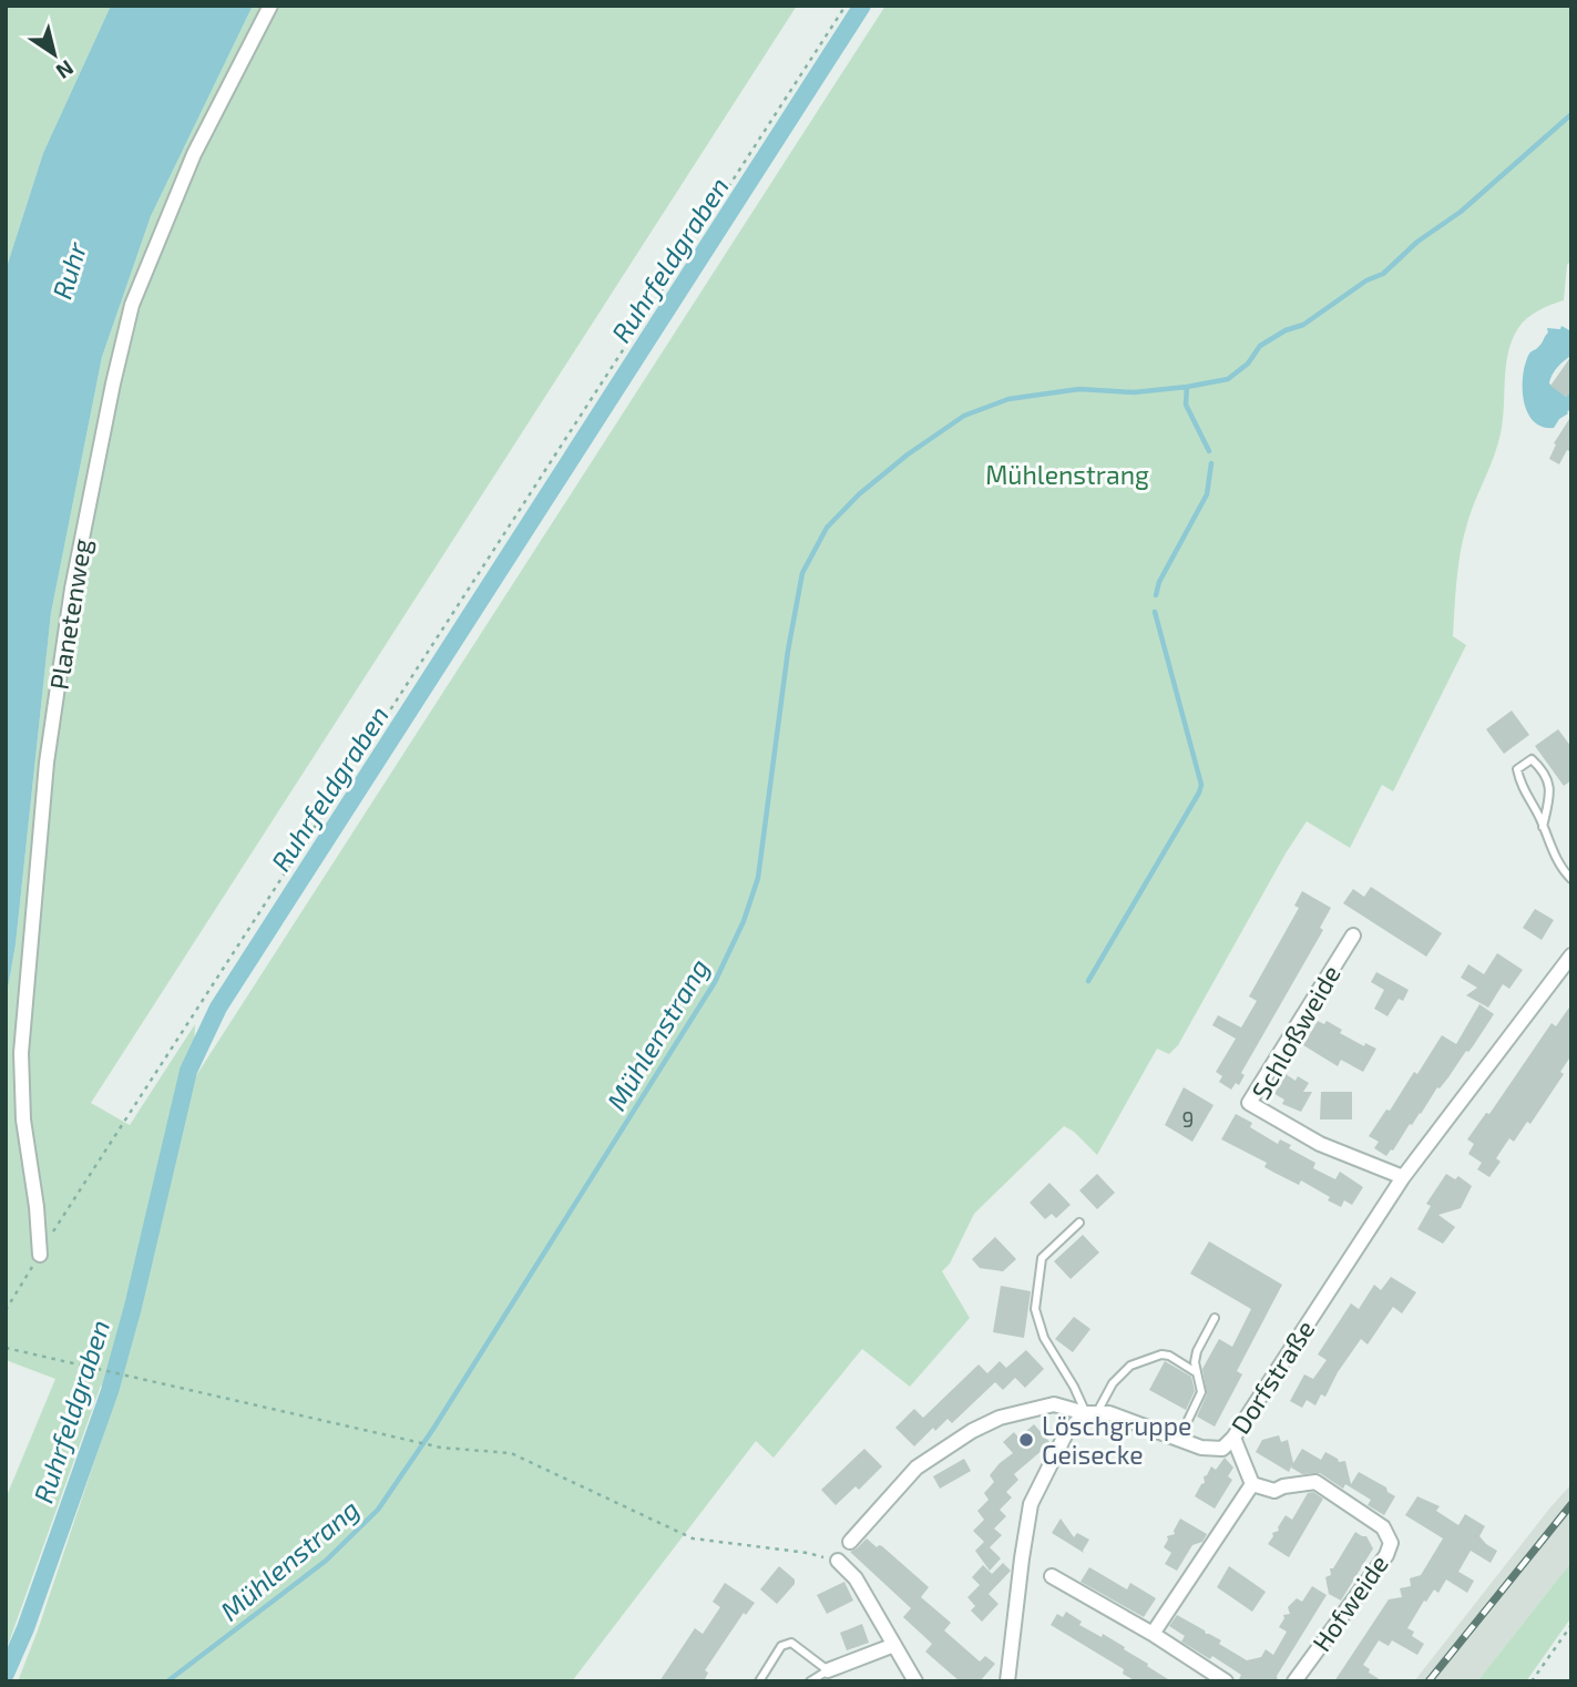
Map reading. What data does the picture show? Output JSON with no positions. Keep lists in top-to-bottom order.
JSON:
{
  "streets": {
    "street": [
      "Planetenweg",
      "Schloßweide",
      "Dorfstraße",
      "Hofweide"
    ]
  },
  "crossings": [
    ["Schloßweide", "Dorfstraße"]
  ],
  "water": ["Ruhrfeldgraben", "Ruhr", "Mühlenstrang"],
  "parks": ["Mühlenstrang"],
  "places": ["Löschgruppe Geisecke"],
  "house_numbers": ["9"],
  "north": "bottom right"
}
